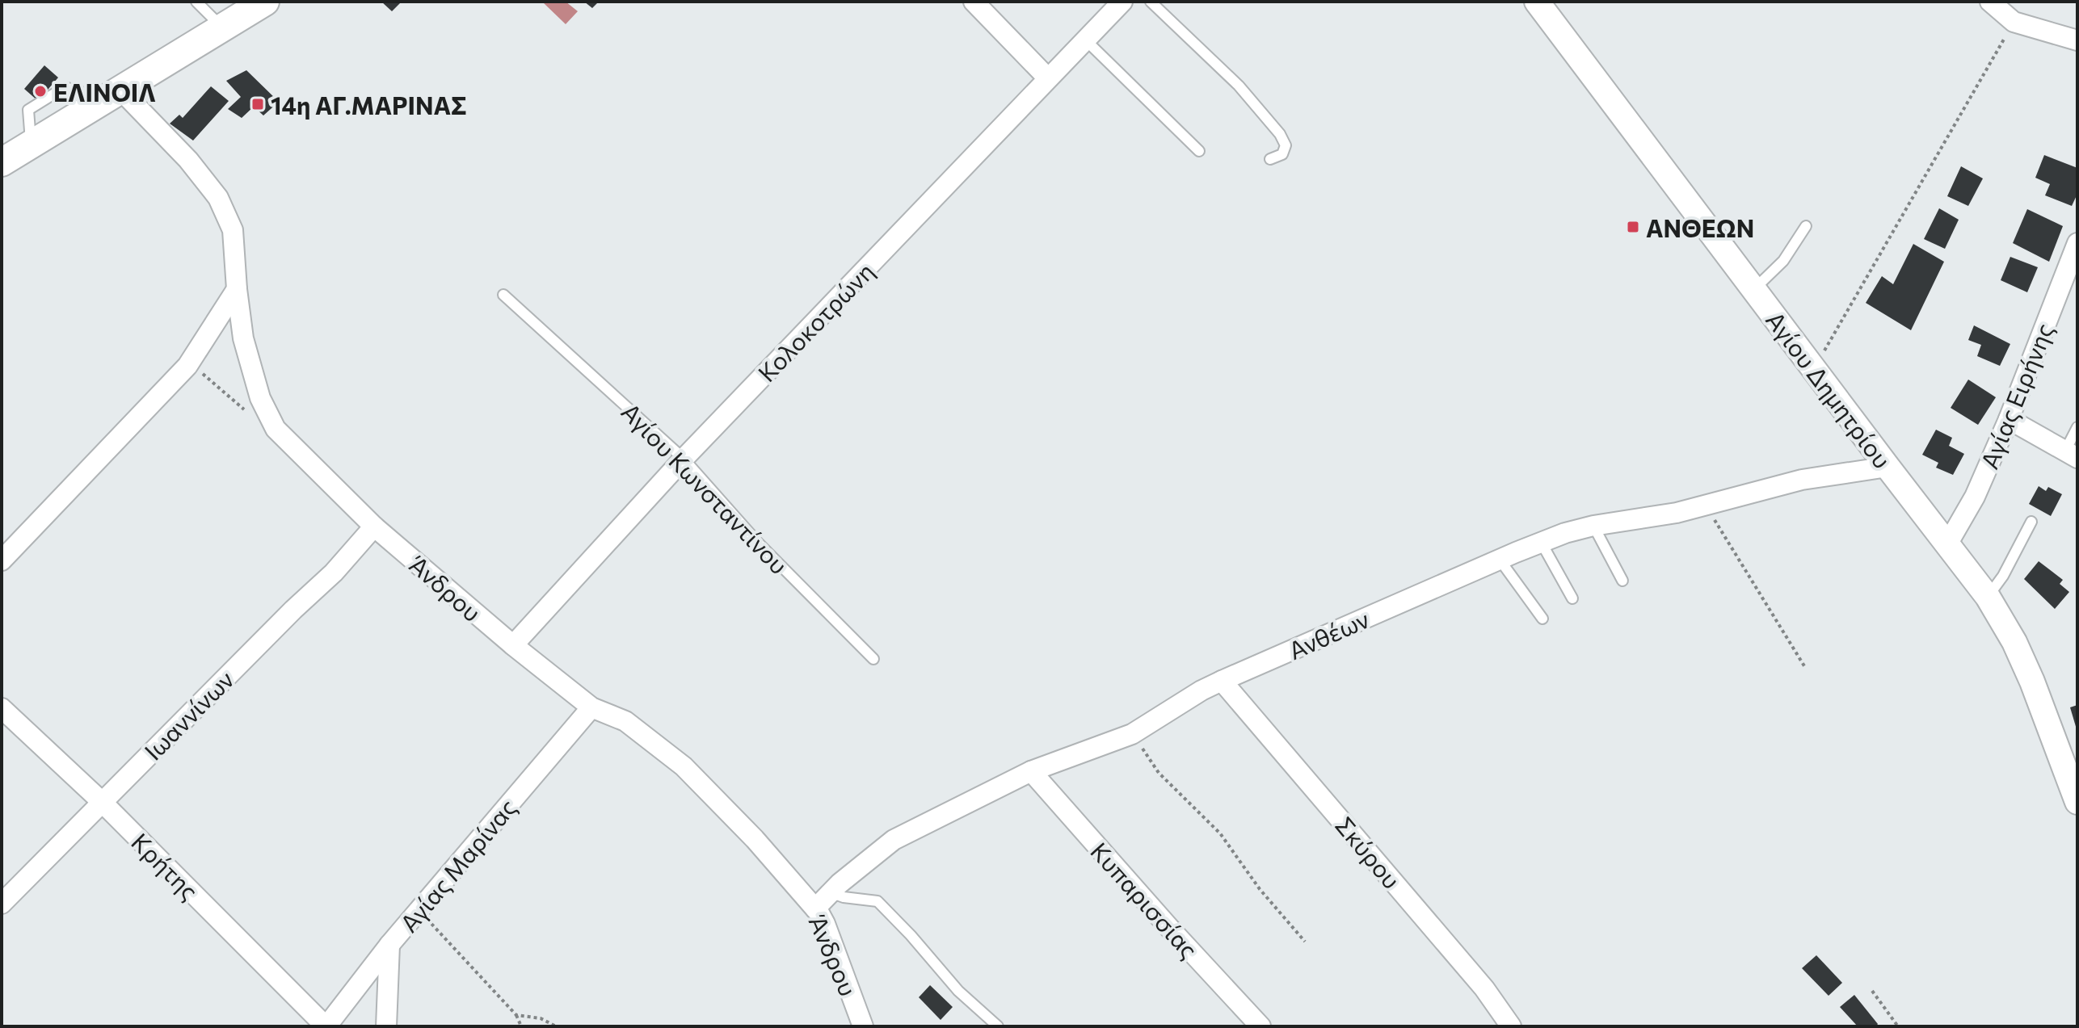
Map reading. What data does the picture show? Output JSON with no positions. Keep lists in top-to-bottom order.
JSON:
{
  "streets": {
    "street": [
      "Κολοκοτρώνη",
      "Αγίου Δημητρίου",
      "Αγίας Ειρήνης",
      "Άνδρου",
      "Ανθέων",
      "Ιωαννίνων",
      "Σκύρου",
      "Αγίας Μαρίνας",
      "Κρήτης",
      "Κυπαρισσίας"
    ],
    "lane": ["Αγίου Κωνσταντίνου"]
  },
  "crossings": [
    ["Κολοκοτρώνη", "Αγίου Κωνσταντίνου"],
    ["Κολοκοτρώνη", "Άνδρου"],
    ["Αγίου Δημητρίου", "Αγίας Ειρήνης"],
    ["Αγίου Δημητρίου", "Ανθέων"],
    ["Άνδρου", "Ανθέων"],
    ["Άνδρου", "Ιωαννίνων"],
    ["Άνδρου", "Αγίας Μαρίνας"],
    ["Ανθέων", "Σκύρου"],
    ["Ανθέων", "Κυπαρισσίας"],
    ["Ιωαννίνων", "Κρήτης"],
    ["Αγίας Μαρίνας", "Κρήτης"]
  ],
  "places": {
    "other": ["ΕΛΙΝΟΙΛ"],
    "transit": ["14η ΑΓ.ΜΑΡΙΝΑΣ", "ΑΝΘΕΩΝ"]
  }
}
